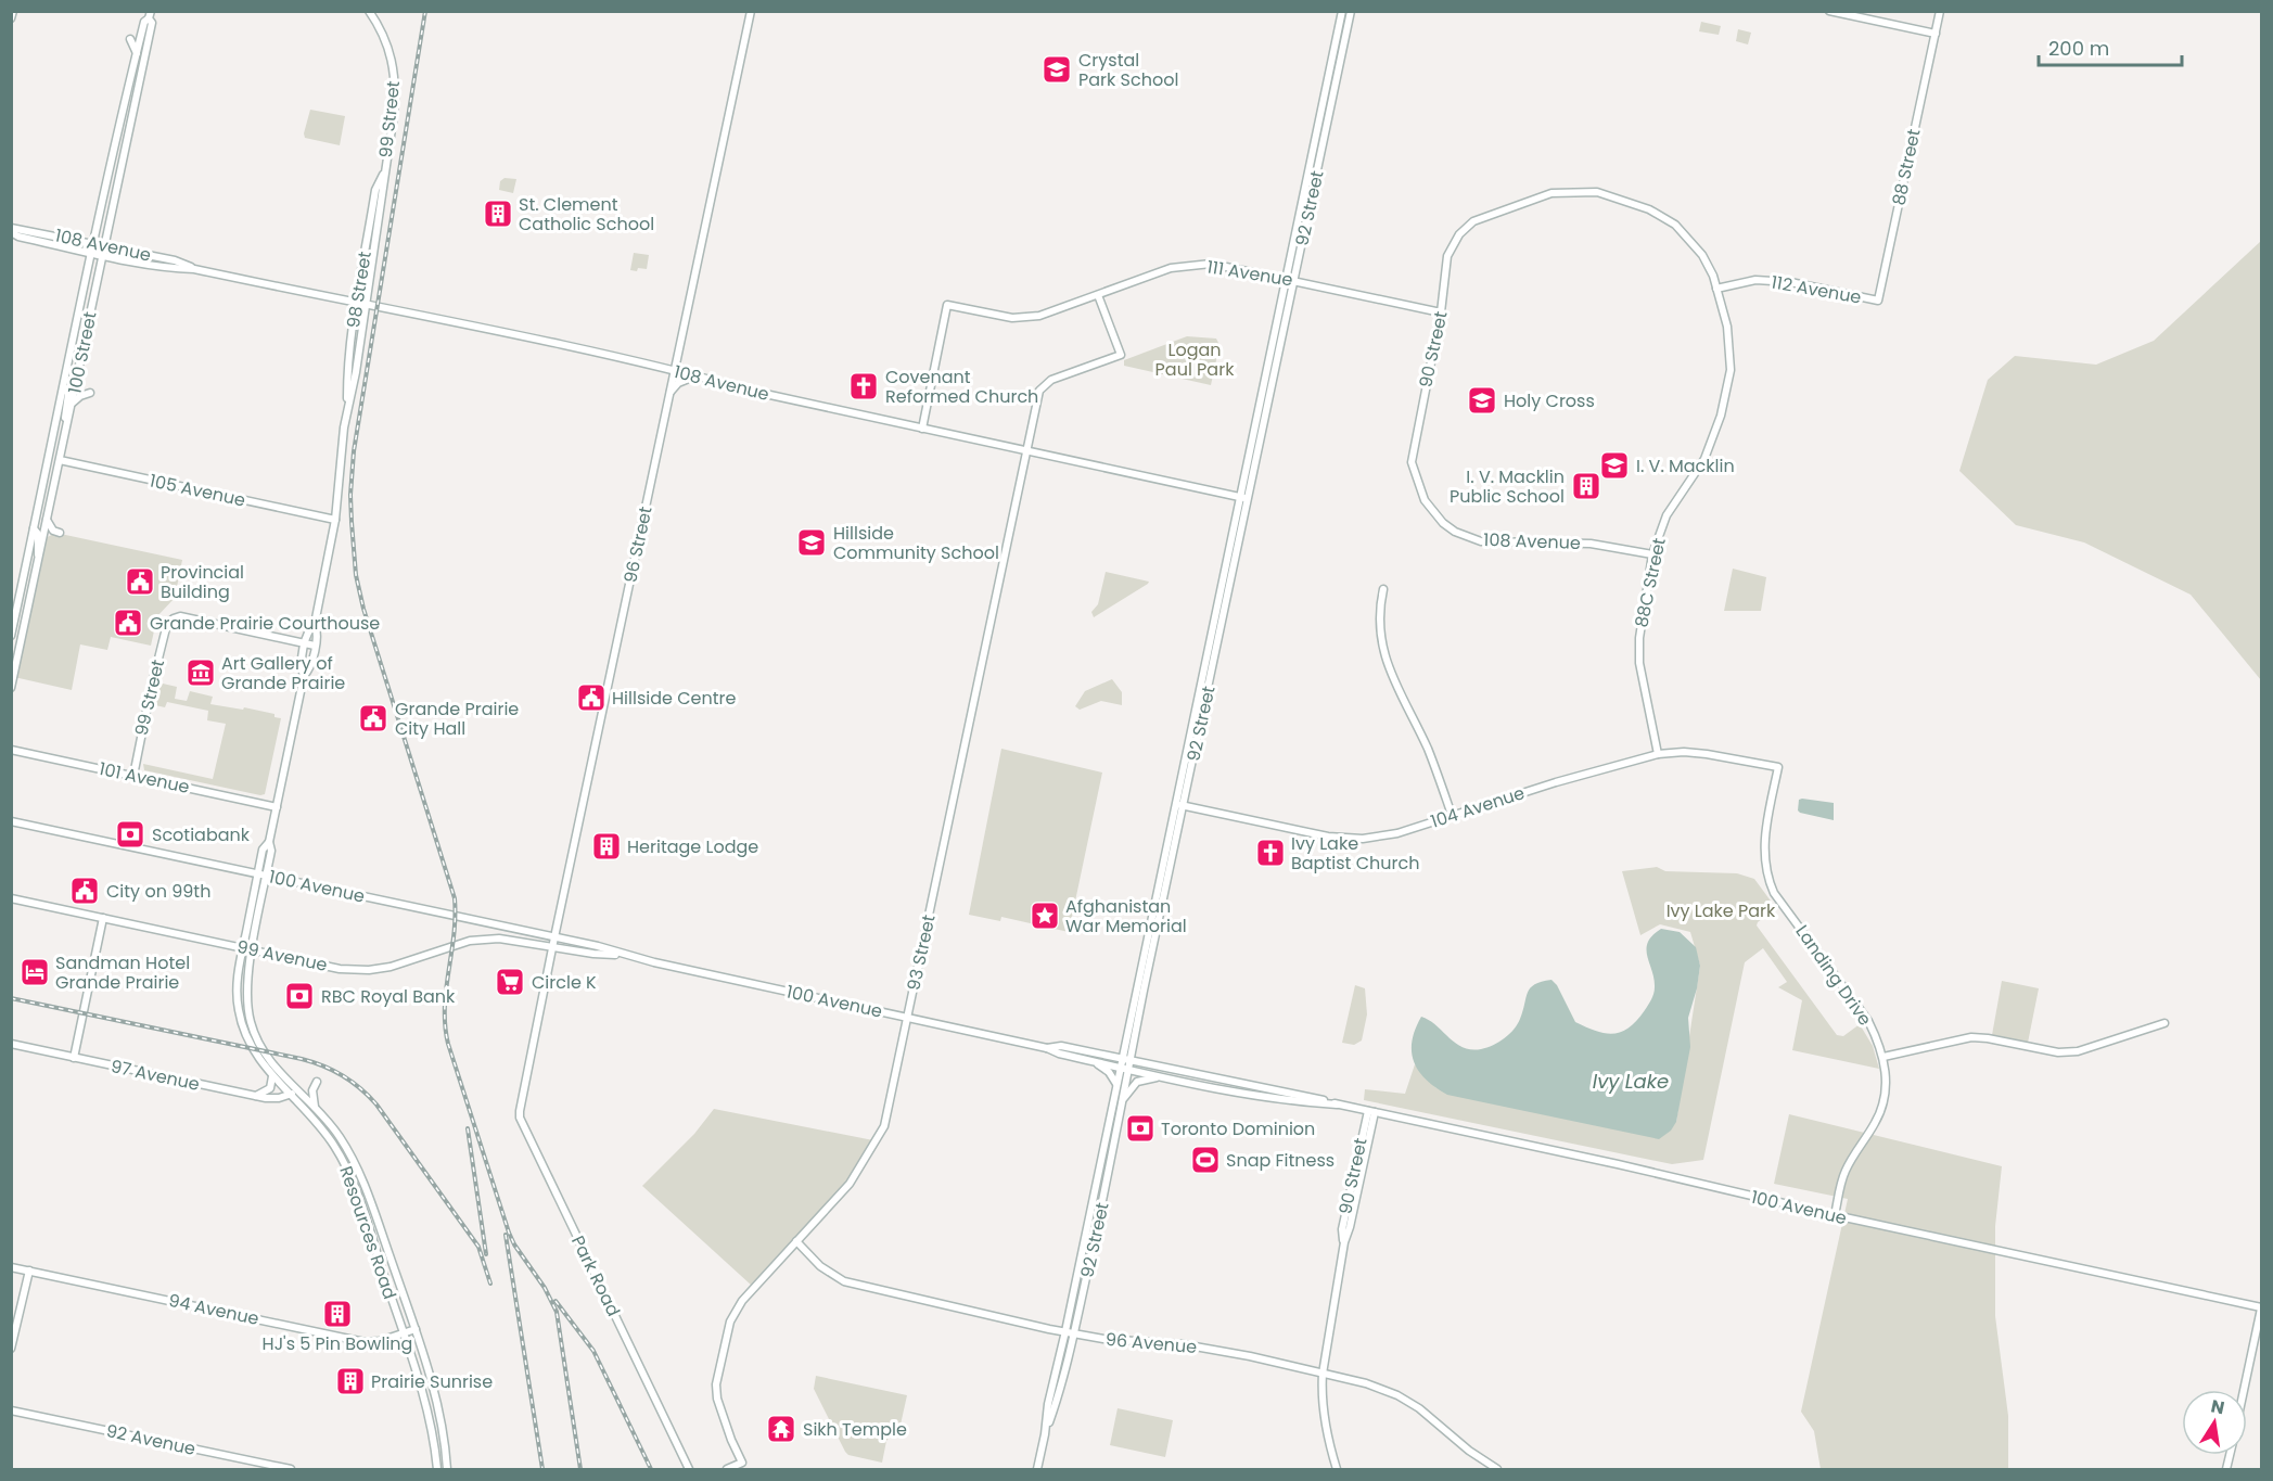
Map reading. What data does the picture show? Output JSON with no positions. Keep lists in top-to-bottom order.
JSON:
{
  "streets": {
    "street": [
      "99 Street",
      "88 Street",
      "92 Street",
      "108 Avenue",
      "111 Avenue",
      "98 Street",
      "112 Avenue",
      "90 Street",
      "100 Street",
      "105 Avenue",
      "96 Street",
      "88C Street",
      "101 Avenue",
      "104 Avenue",
      "100 Avenue",
      "93 Street",
      "99 Avenue",
      "Landing Drive",
      "97 Avenue",
      "Resources Road",
      "Park Road",
      "94 Avenue",
      "96 Avenue",
      "92 Avenue"
    ]
  },
  "crossings": [
    ["99 Street", "98 Street"],
    ["99 Street", "101 Avenue"],
    ["88 Street", "112 Avenue"],
    ["92 Street", "108 Avenue"],
    ["92 Street", "111 Avenue"],
    ["92 Street", "104 Avenue"],
    ["92 Street", "100 Avenue"],
    ["92 Street", "96 Avenue"],
    ["108 Avenue", "111 Avenue"],
    ["108 Avenue", "98 Street"],
    ["108 Avenue", "90 Street"],
    ["108 Avenue", "100 Street"],
    ["108 Avenue", "96 Street"],
    ["108 Avenue", "88C Street"],
    ["108 Avenue", "93 Street"],
    ["111 Avenue", "90 Street"],
    ["111 Avenue", "93 Street"],
    ["98 Street", "105 Avenue"],
    ["98 Street", "101 Avenue"],
    ["98 Street", "100 Avenue"],
    ["98 Street", "99 Avenue"],
    ["98 Street", "Resources Road"],
    ["112 Avenue", "88C Street"],
    ["90 Street", "88C Street"],
    ["90 Street", "100 Avenue"],
    ["90 Street", "96 Avenue"],
    ["100 Street", "105 Avenue"],
    ["96 Street", "100 Avenue"],
    ["96 Street", "99 Avenue"],
    ["96 Street", "Park Road"],
    ["88C Street", "104 Avenue"],
    ["104 Avenue", "Landing Drive"],
    ["100 Avenue", "93 Street"],
    ["100 Avenue", "99 Avenue"],
    ["100 Avenue", "Landing Drive"],
    ["93 Street", "96 Avenue"],
    ["99 Avenue", "Resources Road"],
    ["97 Avenue", "Resources Road"],
    ["Resources Road", "94 Avenue"]
  ],
  "water": ["Ivy Lake"],
  "parks": ["Logan Paul Park", "Ivy Lake Park"],
  "places": {
    "school or university": [
      "Crystal Park School",
      "Holy Cross",
      "I. V. Macklin",
      "Hillside Community School"
    ],
    "building": [
      "St. Clement Catholic School",
      "I. V. Macklin Public School",
      "Heritage Lodge",
      "HJ's 5 Pin Bowling",
      "Prairie Sunrise"
    ],
    "church": ["Covenant Reformed Church", "Ivy Lake Baptist Church"],
    "public building": [
      "Provincial Building",
      "Grande Prairie Courthouse",
      "Hillside Centre",
      "Grande Prairie City Hall",
      "City on 99th"
    ],
    "museum": ["Art Gallery of Grande Prairie"],
    "bank": ["Scotiabank", "RBC Royal Bank", "Toronto Dominion"],
    "place": ["Afghanistan War Memorial"],
    "hotel": ["Sandman Hotel Grande Prairie"],
    "supermarket": ["Circle K"],
    "sports": ["Snap Fitness"],
    "temple": ["Sikh Temple"]
  },
  "scale_bar": "200 m",
  "north": "top"
}
